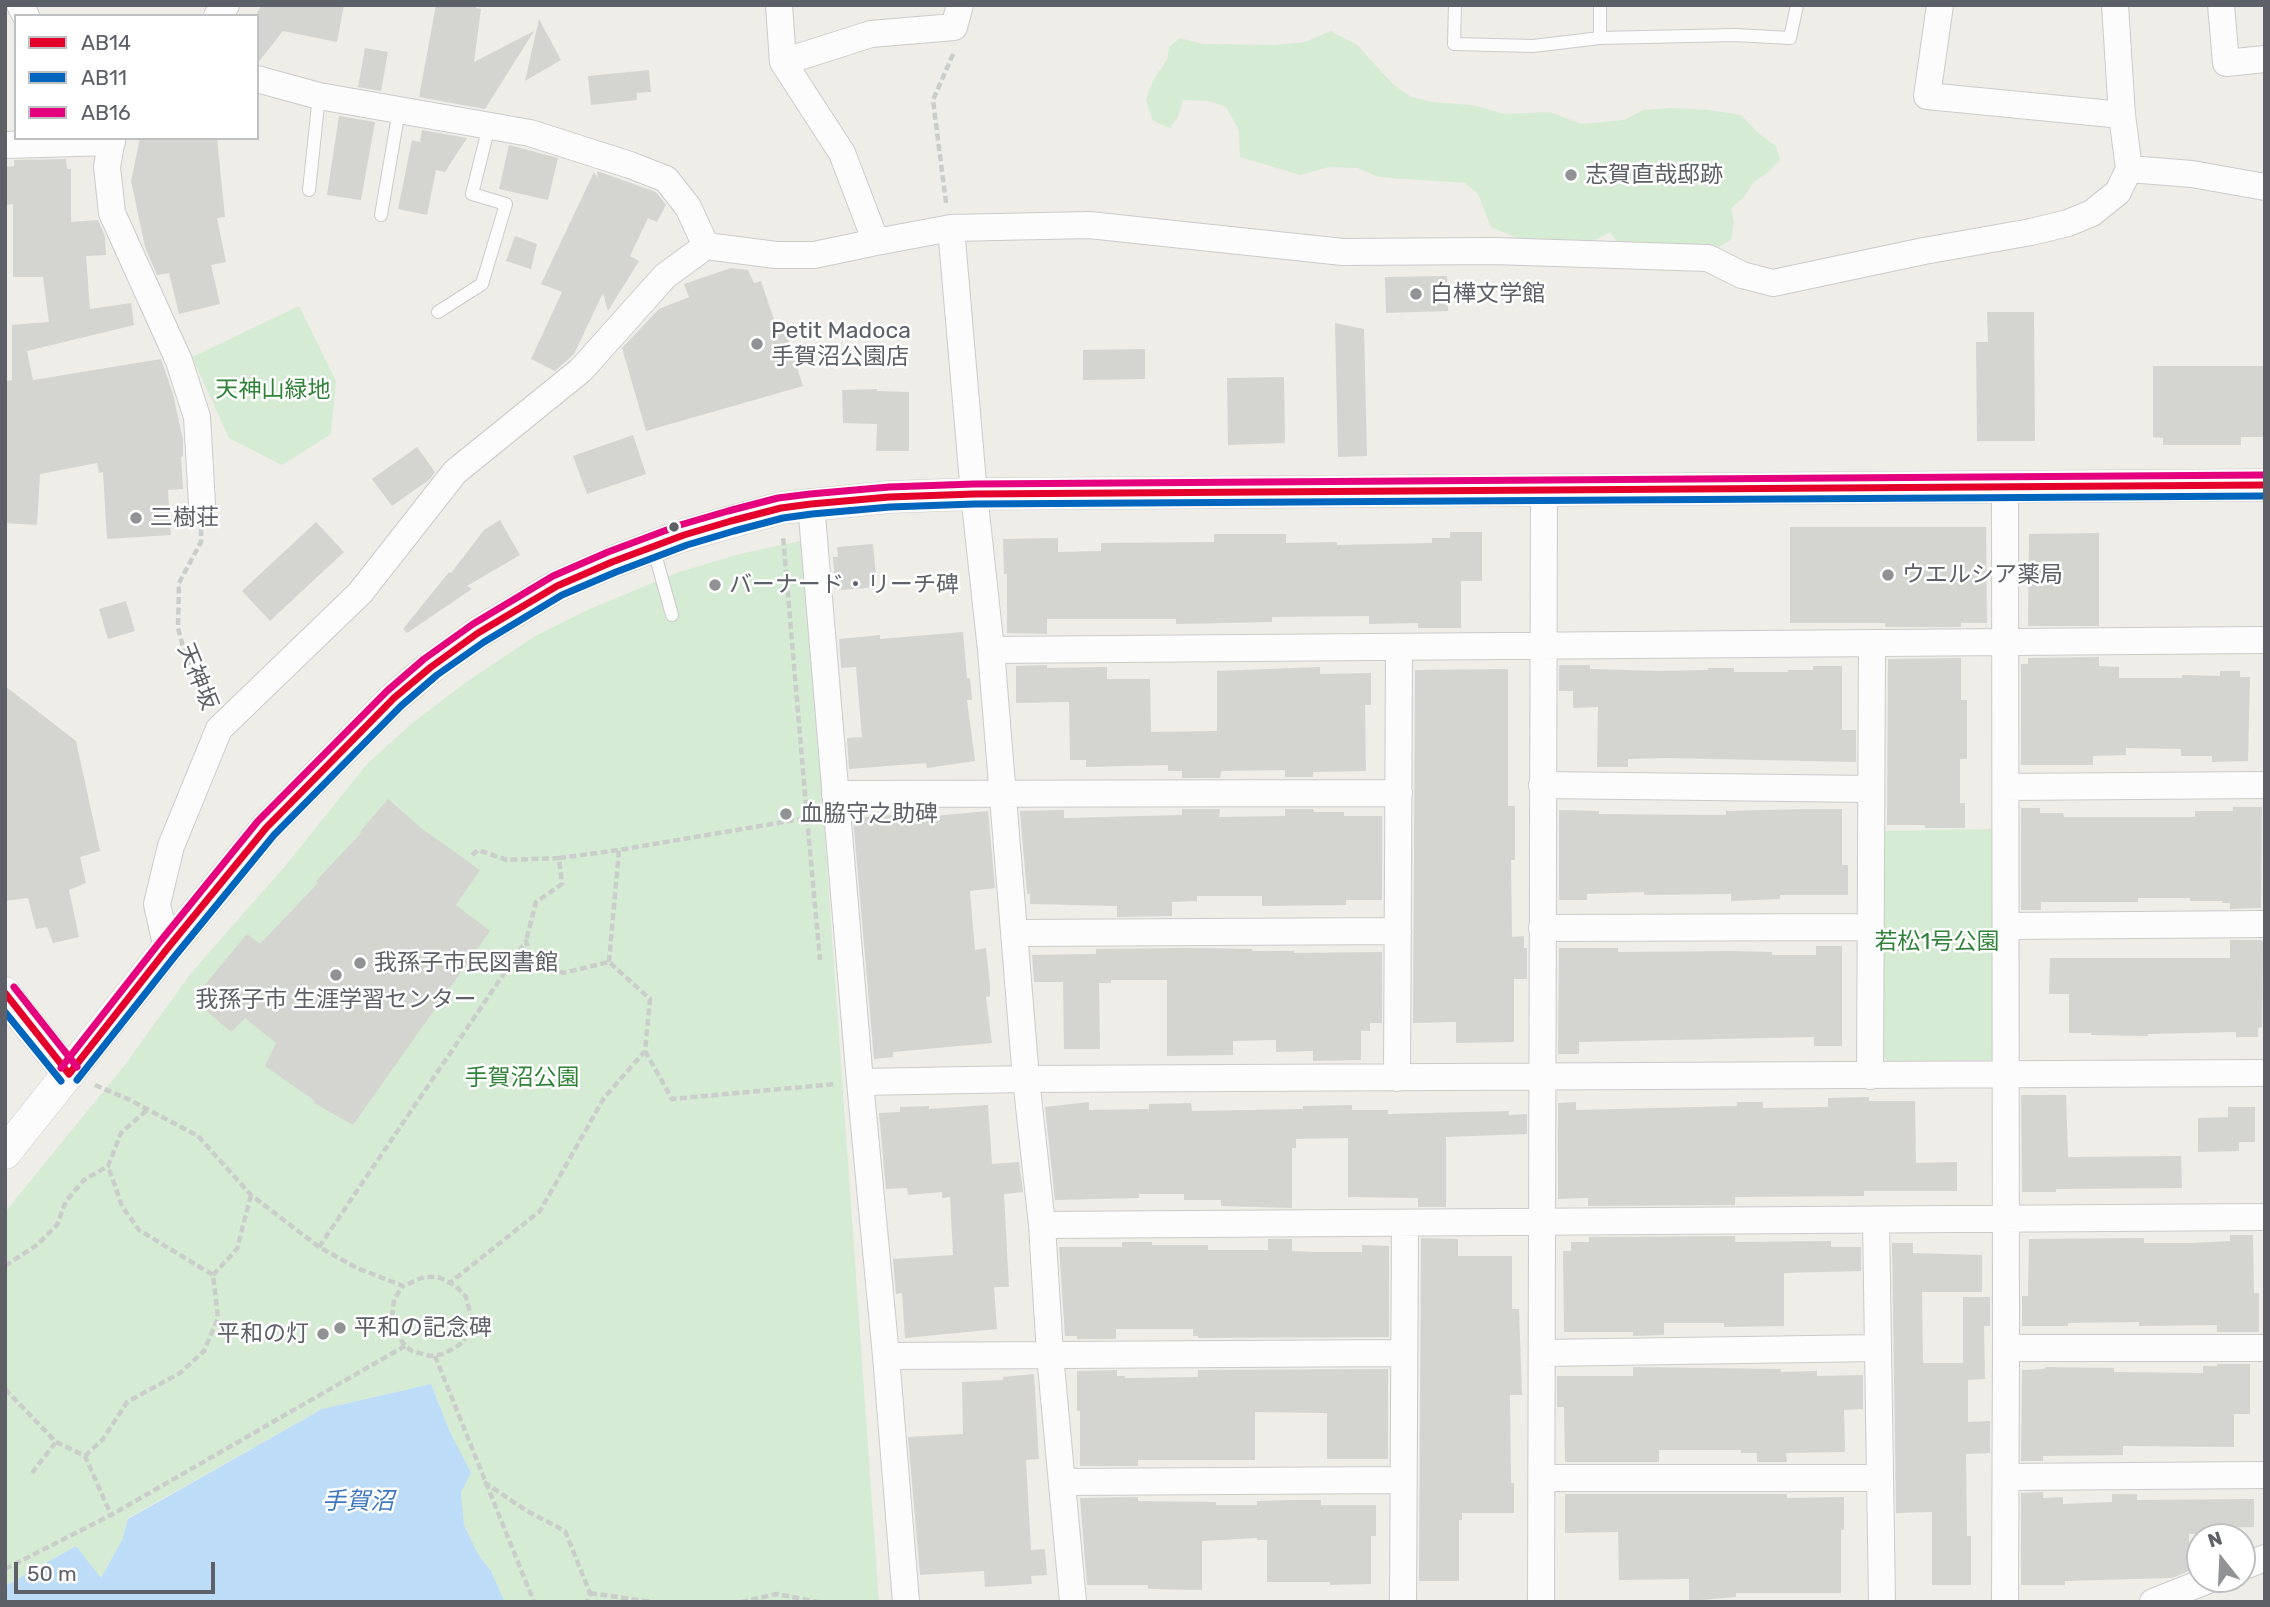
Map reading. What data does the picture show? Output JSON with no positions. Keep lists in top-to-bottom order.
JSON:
{
  "streets": {
    "path": ["天神坂"]
  },
  "water": ["手賀沼"],
  "parks": ["天神山緑地", "若松1号公園", "手賀沼公園"],
  "places": [
    "志賀直哉邸跡",
    "白樺文学館",
    "Petit Madoca 手賀沼公園店",
    "三樹荘",
    "ウエルシア薬局",
    "バーナード・リーチ碑",
    "血脇守之助碑",
    "我孫子市民図書館",
    "我孫子市 生涯学習センター",
    "平和の記念碑",
    "平和の灯"
  ],
  "lines": ["transit line AB16", "transit line AB14", "transit line AB11"],
  "legend": ["AB14", "AB11", "AB16"],
  "scale_bar": "50 m",
  "north": "top"
}
